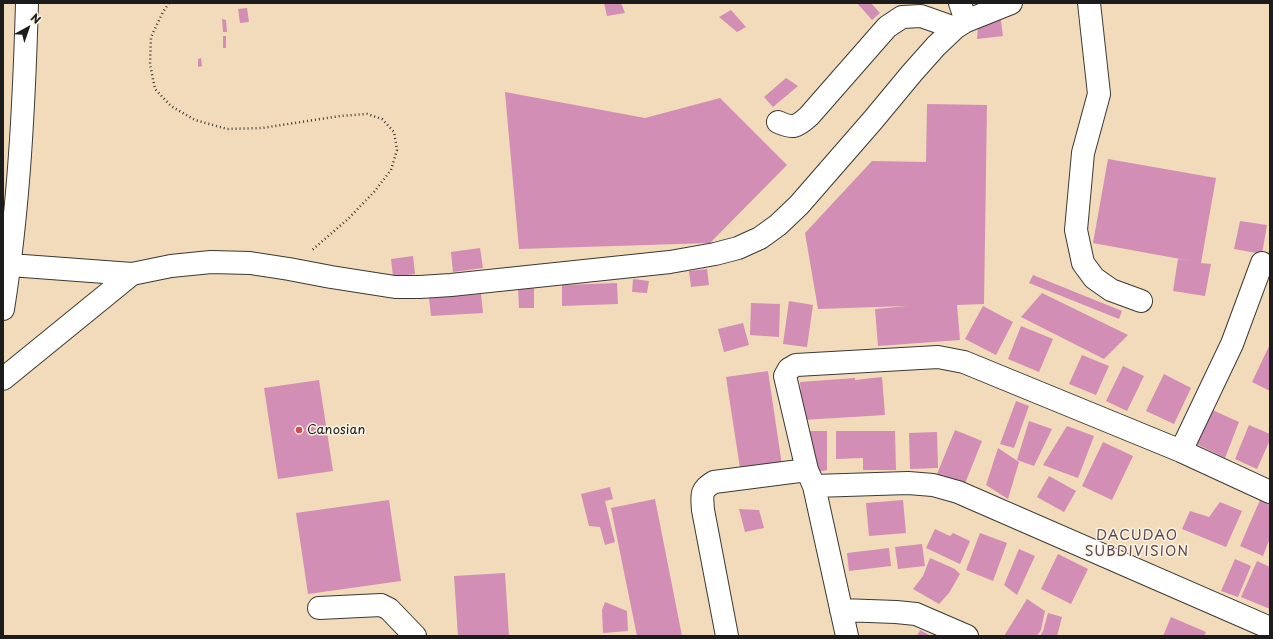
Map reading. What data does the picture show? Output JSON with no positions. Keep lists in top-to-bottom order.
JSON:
{
  "districts": ["DACUDAO SUBDIVISION"],
  "places": ["Canosian"],
  "north": "top right"
}
